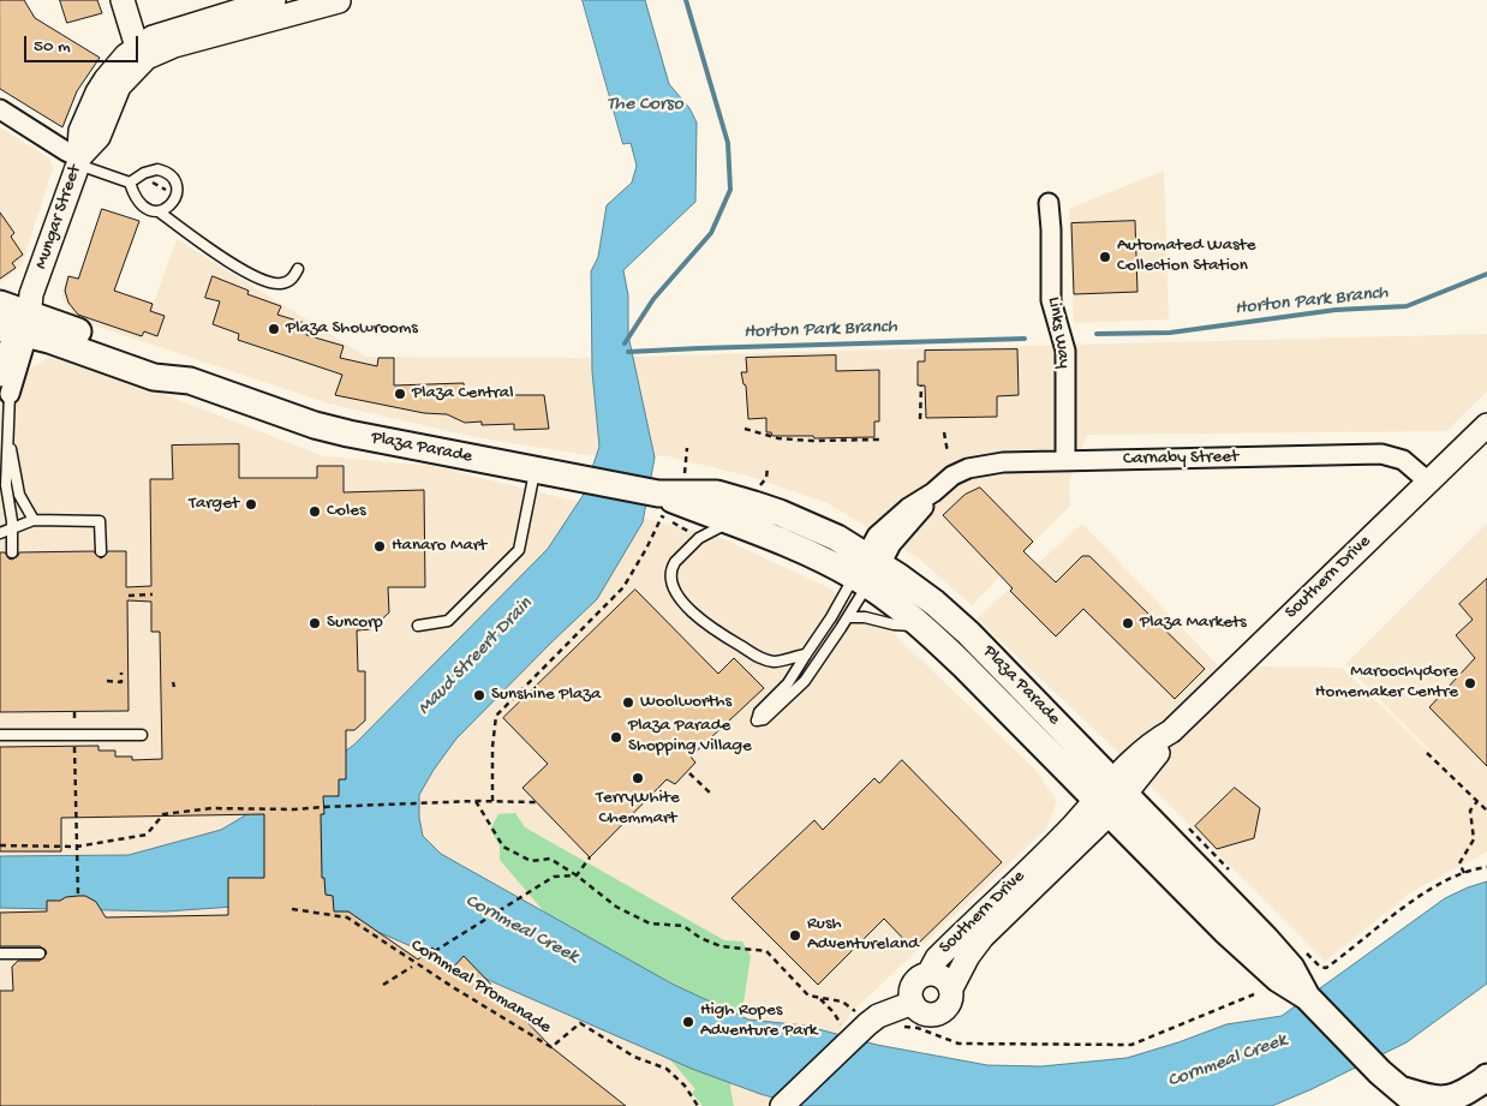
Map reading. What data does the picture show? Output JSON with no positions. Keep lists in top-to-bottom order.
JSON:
{
  "streets": {
    "main road": ["Plaza Parade"],
    "street": [
      "Mungar Street",
      "Links Way",
      "Carnaby Street",
      "Southern Drive"
    ],
    "path": ["Cornmeal Promanade"]
  },
  "crossings": [
    ["Mungar Street", "Plaza Parade"],
    ["Links Way", "Carnaby Street"],
    ["Plaza Parade", "Carnaby Street"],
    ["Plaza Parade", "Southern Drive"],
    ["Carnaby Street", "Southern Drive"]
  ],
  "water": [
    "The Corso",
    "Horton Park Branch",
    "Maud Streert Drain",
    "Cornmeal Creek"
  ],
  "places": [
    "Automated Waste Collection Station",
    "Plaza Showrooms",
    "Plaza Central",
    "Target",
    "Coles",
    "Hanaro Mart",
    "Suncorp",
    "Plaza Markets",
    "Maroochydore Homemaker Centre",
    "Sunshine Plaza",
    "Woolworths",
    "Plaza Parade Shopping Village",
    "TerryWhite Chemmart",
    "Rush Adventureland",
    "High Ropes Adventure Park"
  ],
  "scale_bar": "50 m"
}
